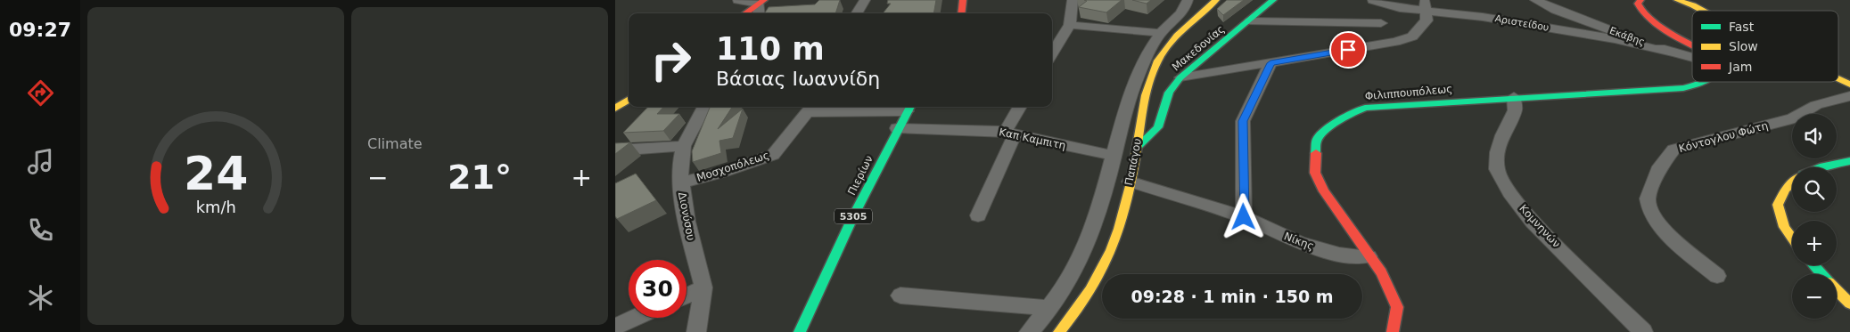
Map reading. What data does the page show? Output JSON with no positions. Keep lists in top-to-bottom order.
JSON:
{
  "streets": {
    "street": [
      "Αριστείδου",
      "Εκάβης",
      "Μακεδονίας",
      "Φιλιππουπόλεως",
      "Κόντογλου Φώτη",
      "Καπ Καμπιτη",
      "Παπάγου",
      "Μοσχοπόλεως",
      "Πιερίων",
      "Διονύσου",
      "5305",
      "Κομνηνών",
      "Νίκης"
    ]
  },
  "crossings": [
    ["Αριστείδου", "Εκάβης"],
    ["Μακεδονίας", "Παπάγου"],
    ["Φιλιππουπόλεως", "Κομνηνών"],
    ["Φιλιππουπόλεως", "Νίκης"],
    ["Καπ Καμπιτη", "Παπάγου"],
    ["Καπ Καμπιτη", "Πιερίων"],
    ["Παπάγου", "Νίκης"],
    ["Μοσχοπόλεως", "Διονύσου"]
  ],
  "legend": ["Fast", "Slow", "Jam"],
  "page": {
    "tabs": "09:27",
    "tile": "Climate",
    "turn": ["110 m", "Βάσιας Ιωαννίδη"],
    "map_buttons": ["+", "−"],
    "heat": ["−", "21°", "+"],
    "limit": "30",
    "trip": "09:28 · 1 min · 150 m",
    "gauge": ["24", "km/h"]
  }
}
